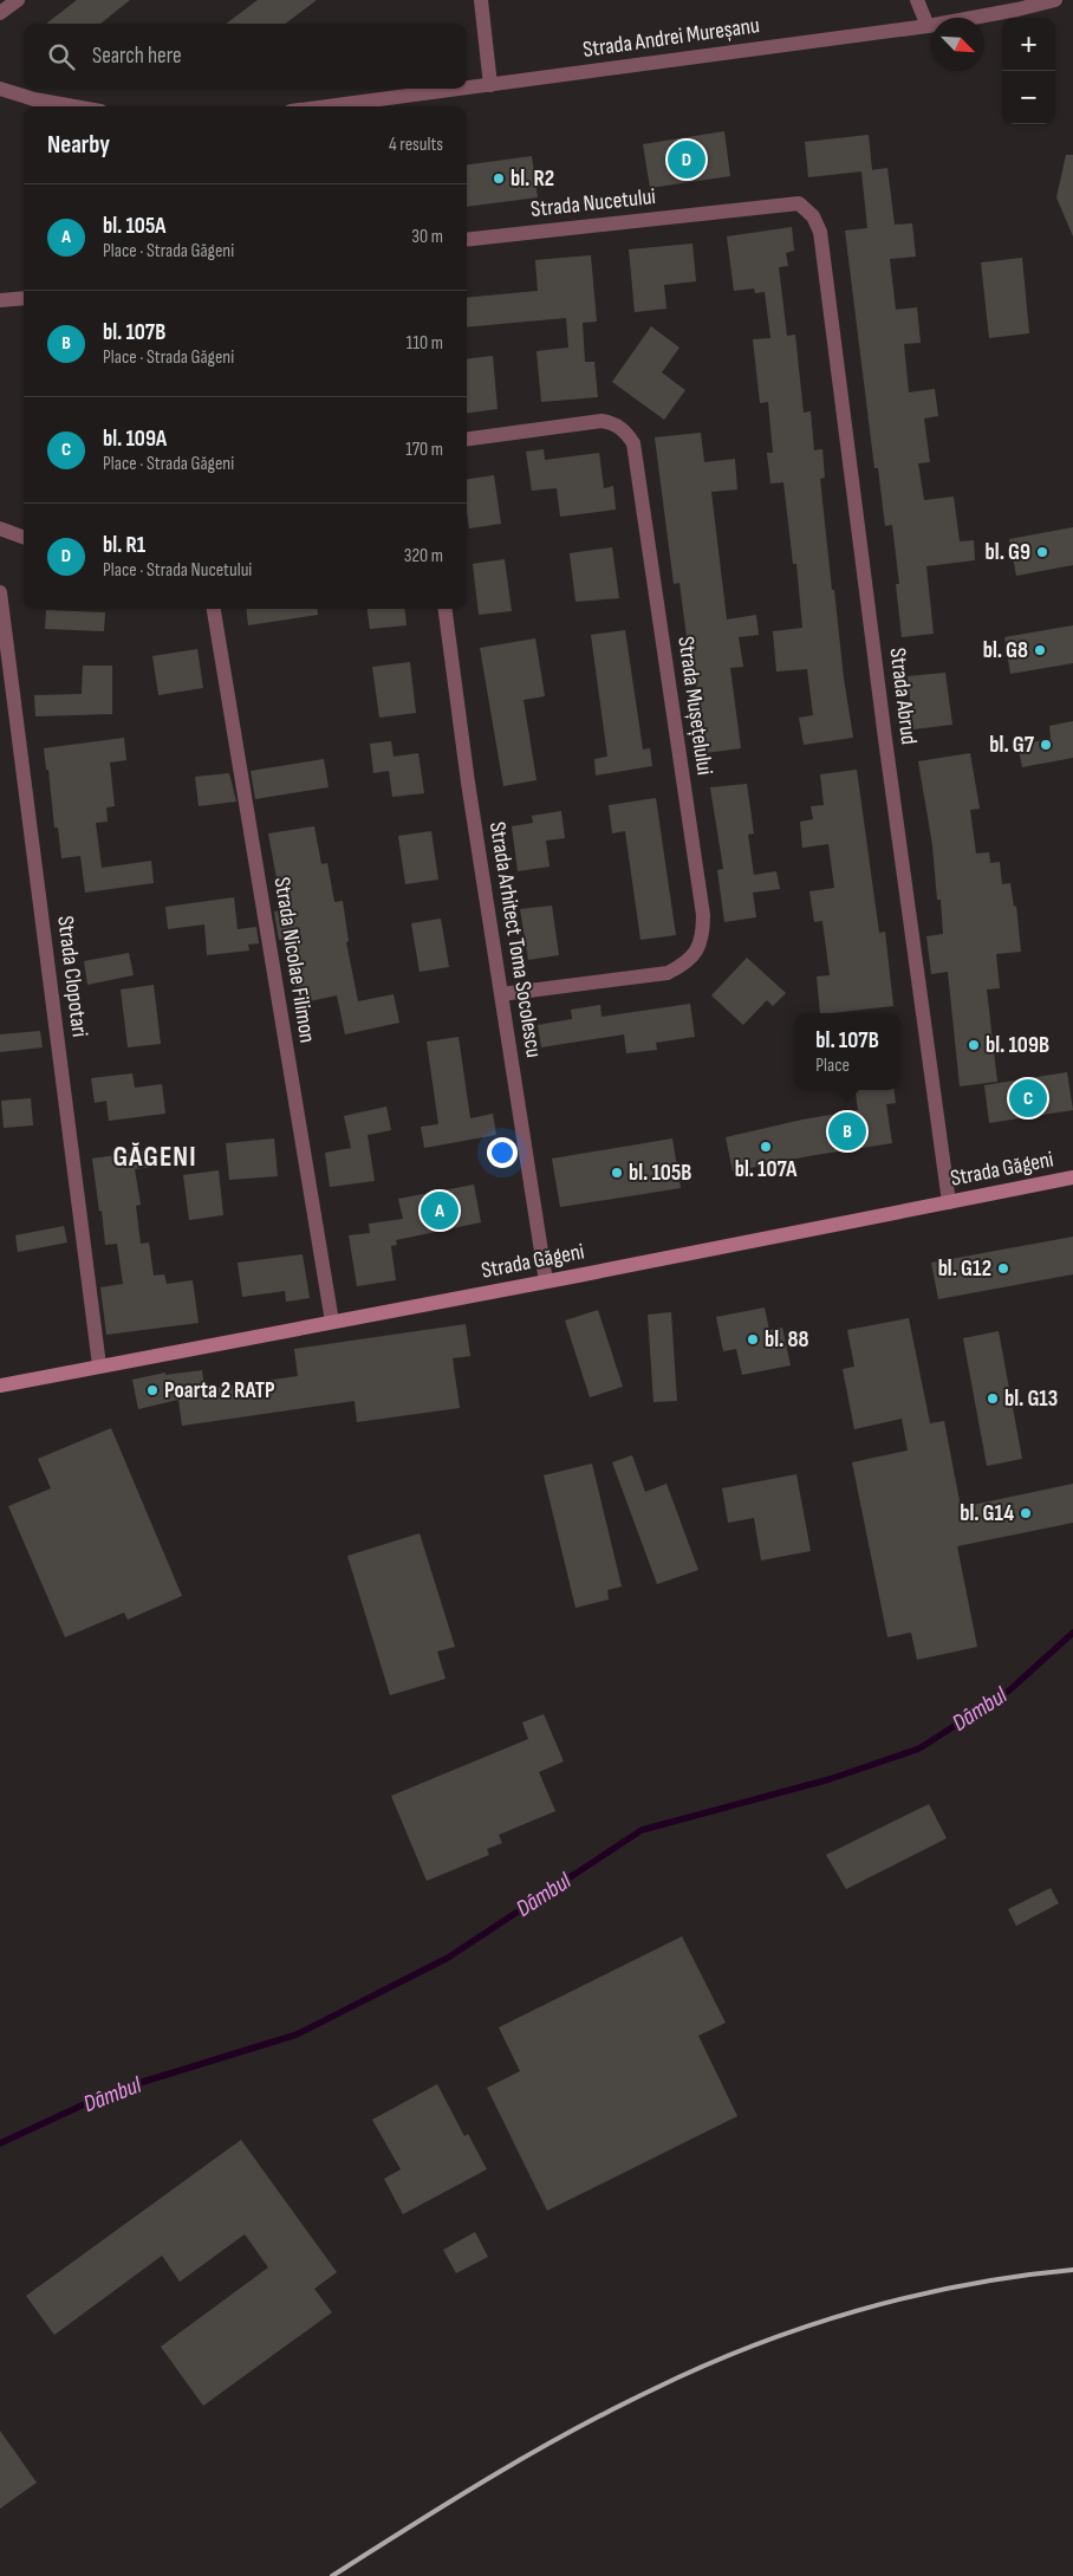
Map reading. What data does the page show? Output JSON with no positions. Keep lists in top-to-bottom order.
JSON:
{
  "streets": {
    "main road": ["Strada Găgeni"],
    "street": [
      "Strada Andrei Mureșanu",
      "Strada Nucetului",
      "Strada Abrud",
      "Strada Mușețelului",
      "Strada Arhitect Toma Socolescu",
      "Strada Nicolae Filimon",
      "Strada Clopotari"
    ]
  },
  "crossings": [
    ["Strada Nucetului", "Strada Abrud"],
    ["Strada Abrud", "Strada Găgeni"],
    ["Strada Mușețelului", "Strada Arhitect Toma Socolescu"],
    ["Strada Arhitect Toma Socolescu", "Strada Găgeni"],
    ["Strada Nicolae Filimon", "Strada Găgeni"],
    ["Strada Clopotari", "Strada Găgeni"]
  ],
  "districts": ["GĂGENI"],
  "water": ["Dâmbul"],
  "places": [
    "bl. R2",
    "bl. G9",
    "bl. G8",
    "bl. G7",
    "bl. 109B",
    "bl. 107A",
    "bl. 105B",
    "bl. G12",
    "bl. 88",
    "Poarta 2 RATP",
    "bl. G13",
    "bl. G14"
  ],
  "north": "bottom right",
  "page": {
    "map_buttons": ["+", "−"],
    "search": "Search here",
    "heading": ["Nearby", "4 results"],
    "pins": [
      "D",
      "C",
      "B",
      "A"
    ],
    "list": [
      {
        "mark": "A",
        "name": "bl. 105A",
        "note": "Place · Strada Găgeni",
        "value": "30 m"
      },
      {
        "mark": "B",
        "name": "bl. 107B",
        "note": "Place · Strada Găgeni",
        "value": "110 m"
      },
      {
        "mark": "C",
        "name": "bl. 109A",
        "note": "Place · Strada Găgeni",
        "value": "170 m"
      },
      {
        "mark": "D",
        "name": "bl. R1",
        "note": "Place · Strada Nucetului",
        "value": "320 m"
      }
    ],
    "popup": ["bl. 107B", "Place"]
  }
}
